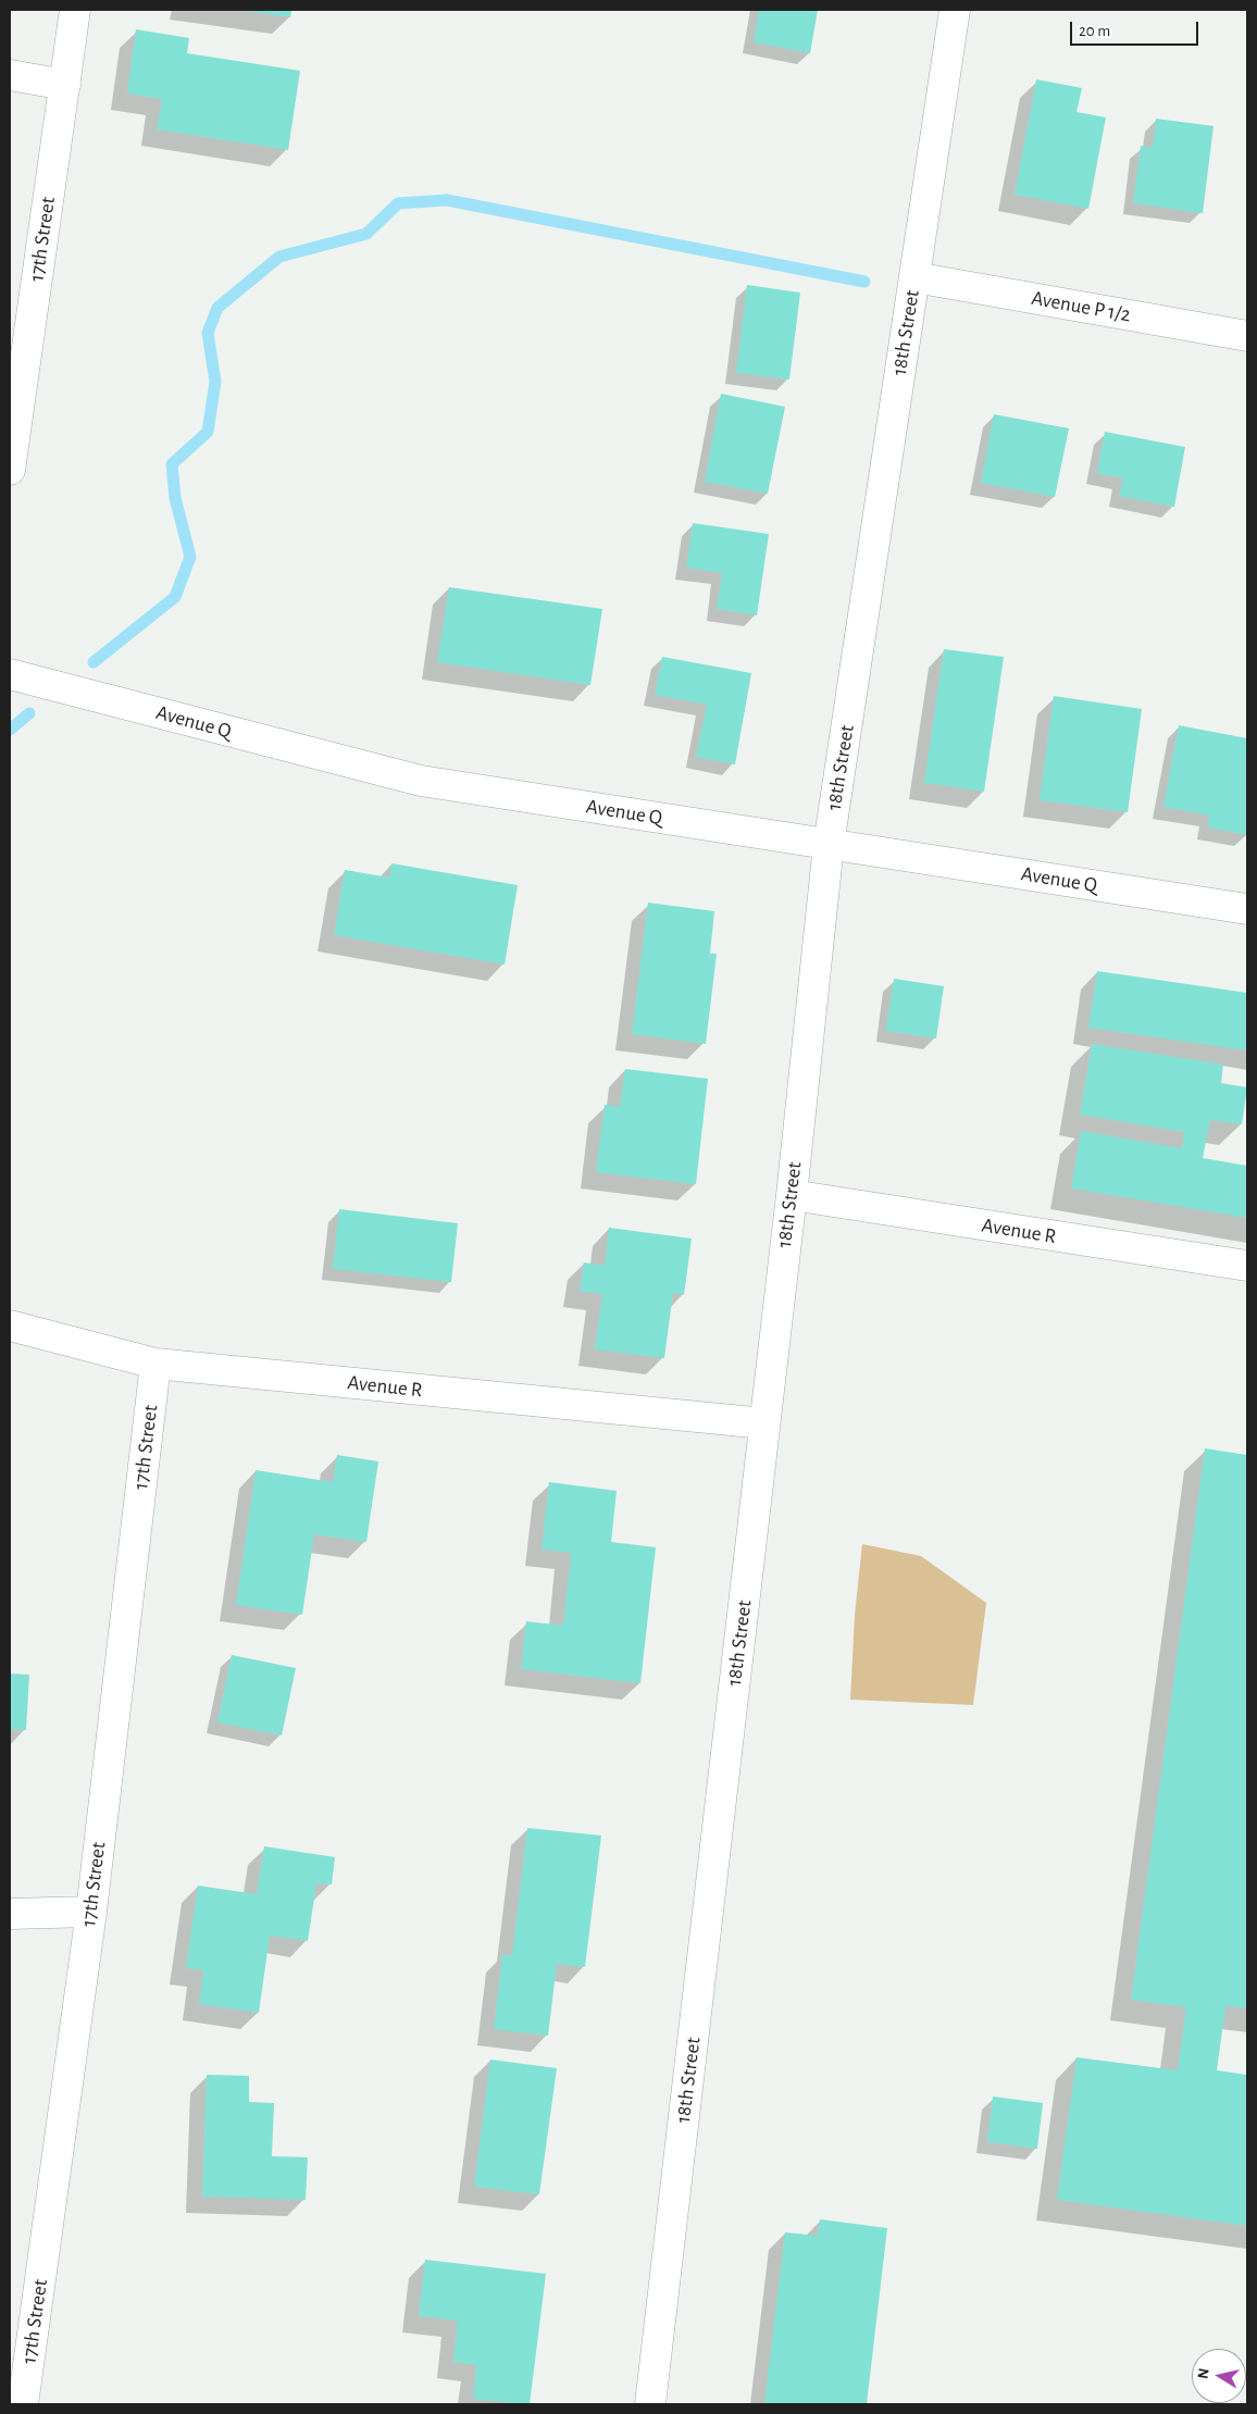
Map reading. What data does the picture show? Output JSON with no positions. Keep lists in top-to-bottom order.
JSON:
{
  "streets": {
    "street": [
      "17th Street",
      "Avenue P 1/2",
      "18th Street",
      "Avenue Q",
      "Avenue R"
    ]
  },
  "crossings": [
    ["17th Street", "Avenue R"],
    ["Avenue P 1/2", "18th Street"],
    ["18th Street", "Avenue Q"],
    ["18th Street", "Avenue R"]
  ],
  "scale_bar": "20 m",
  "north": "left"
}
